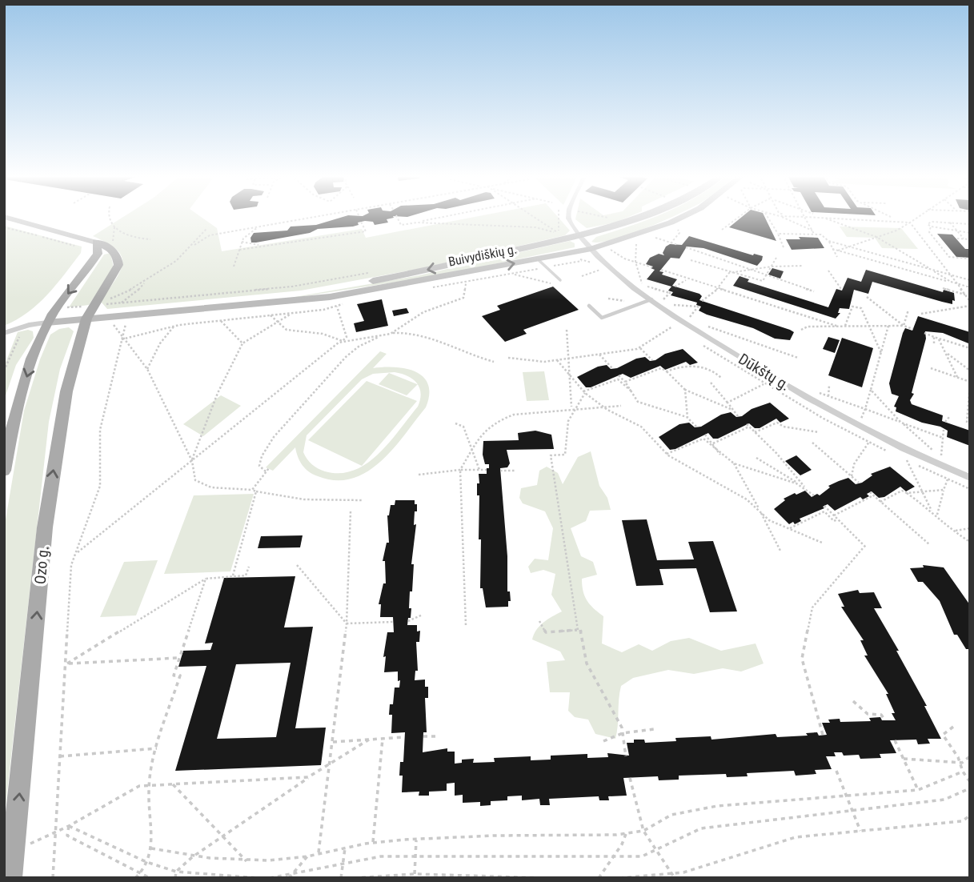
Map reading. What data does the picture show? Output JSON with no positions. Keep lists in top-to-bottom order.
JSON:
{
  "streets": {
    "main road": ["Buivydiškių g.", "Ozo g."],
    "street": ["Dūkštų g."]
  },
  "crossings": [
    ["Buivydiškių g.", "Dūkštų g."],
    ["Buivydiškių g.", "Ozo g."]
  ],
  "one_way": ["Ozo g."]
}
